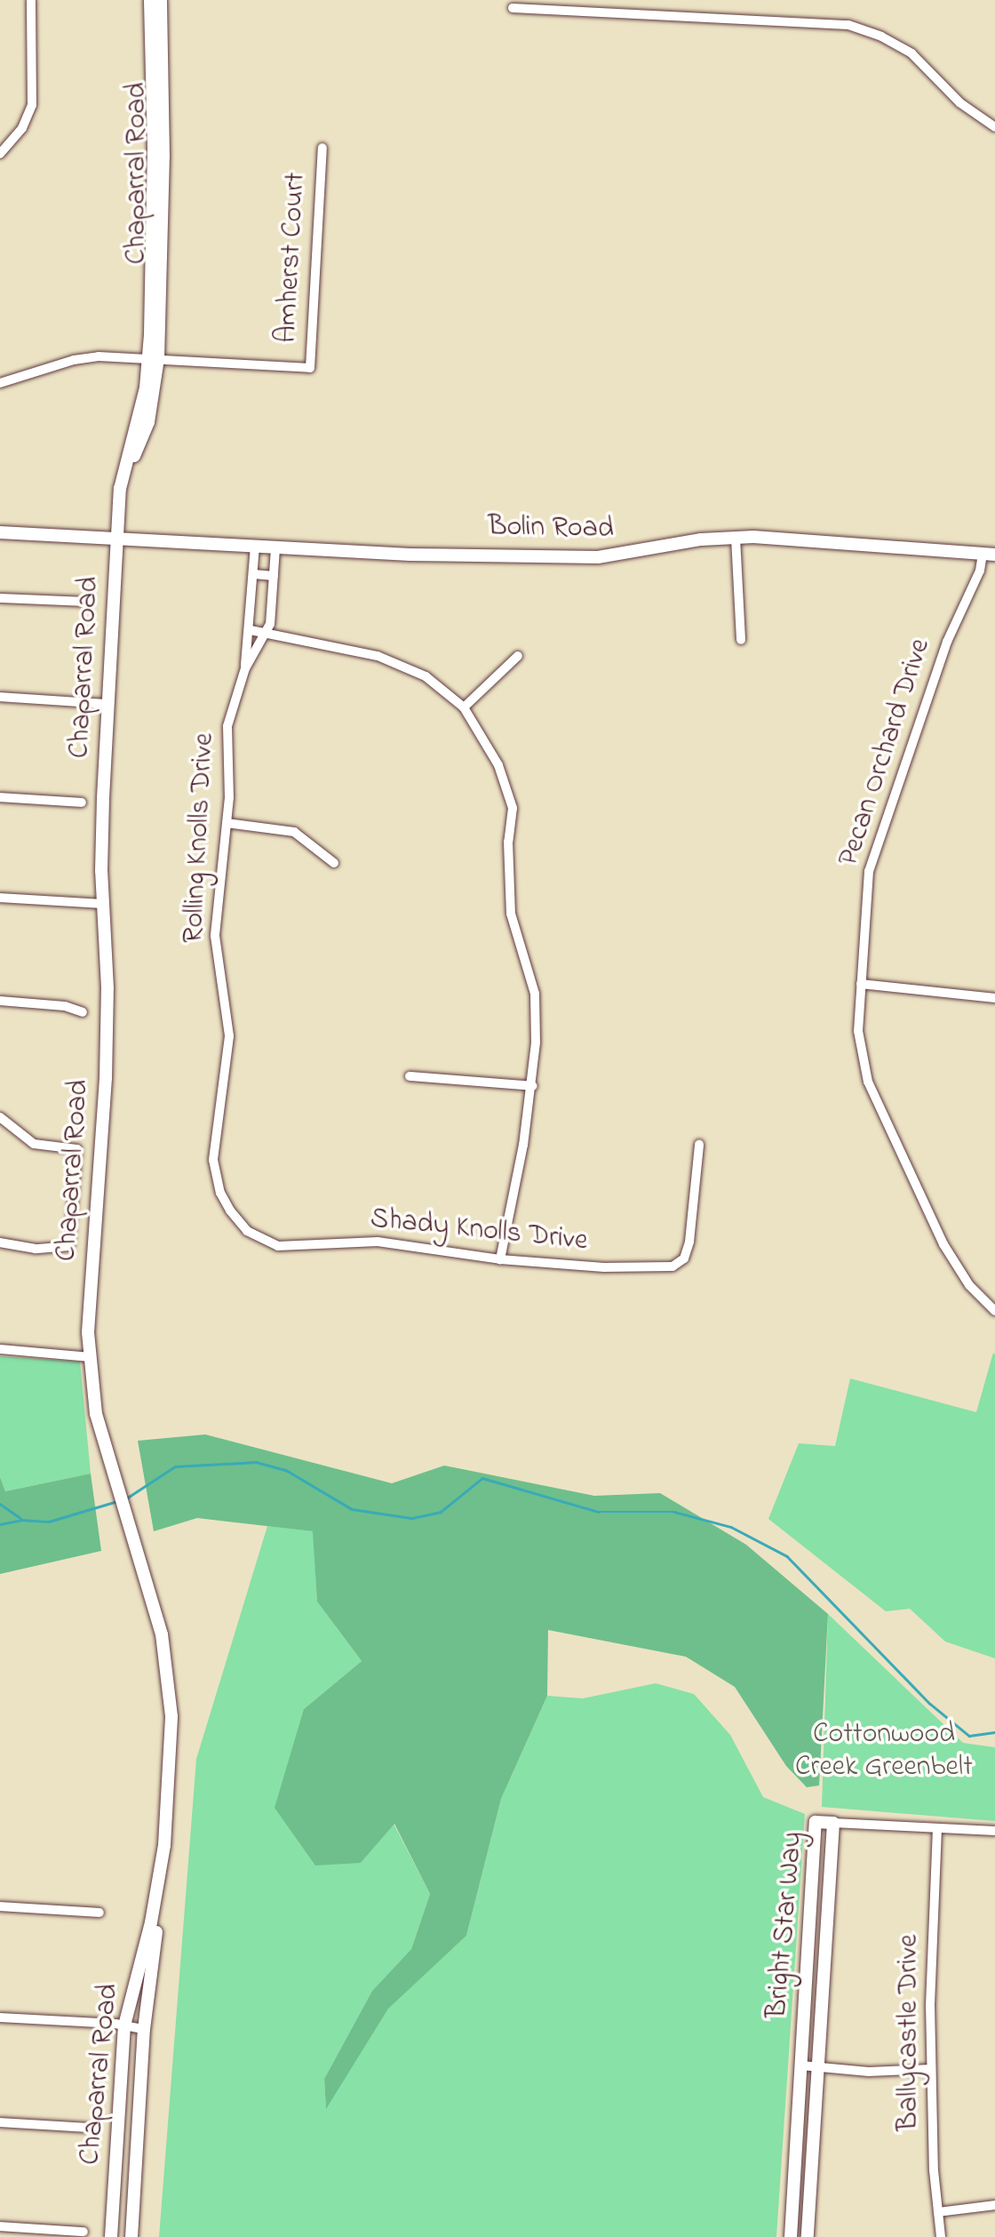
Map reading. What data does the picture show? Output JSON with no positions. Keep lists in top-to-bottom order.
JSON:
{
  "streets": {
    "main road": ["Chaparral Road", "Bolin Road", "Bright Star Way"],
    "street": [
      "Amherst Court",
      "Pecan Orchard Drive",
      "Rolling Knolls Drive",
      "Shady Knolls Drive",
      "Ballycastle Drive"
    ]
  },
  "crossings": [
    ["Chaparral Road", "Amherst Court"],
    ["Chaparral Road", "Bolin Road"],
    ["Bolin Road", "Pecan Orchard Drive"],
    ["Bolin Road", "Rolling Knolls Drive"],
    ["Rolling Knolls Drive", "Shady Knolls Drive"]
  ],
  "parks": ["Cottonwood Creek Greenbelt"]
}
